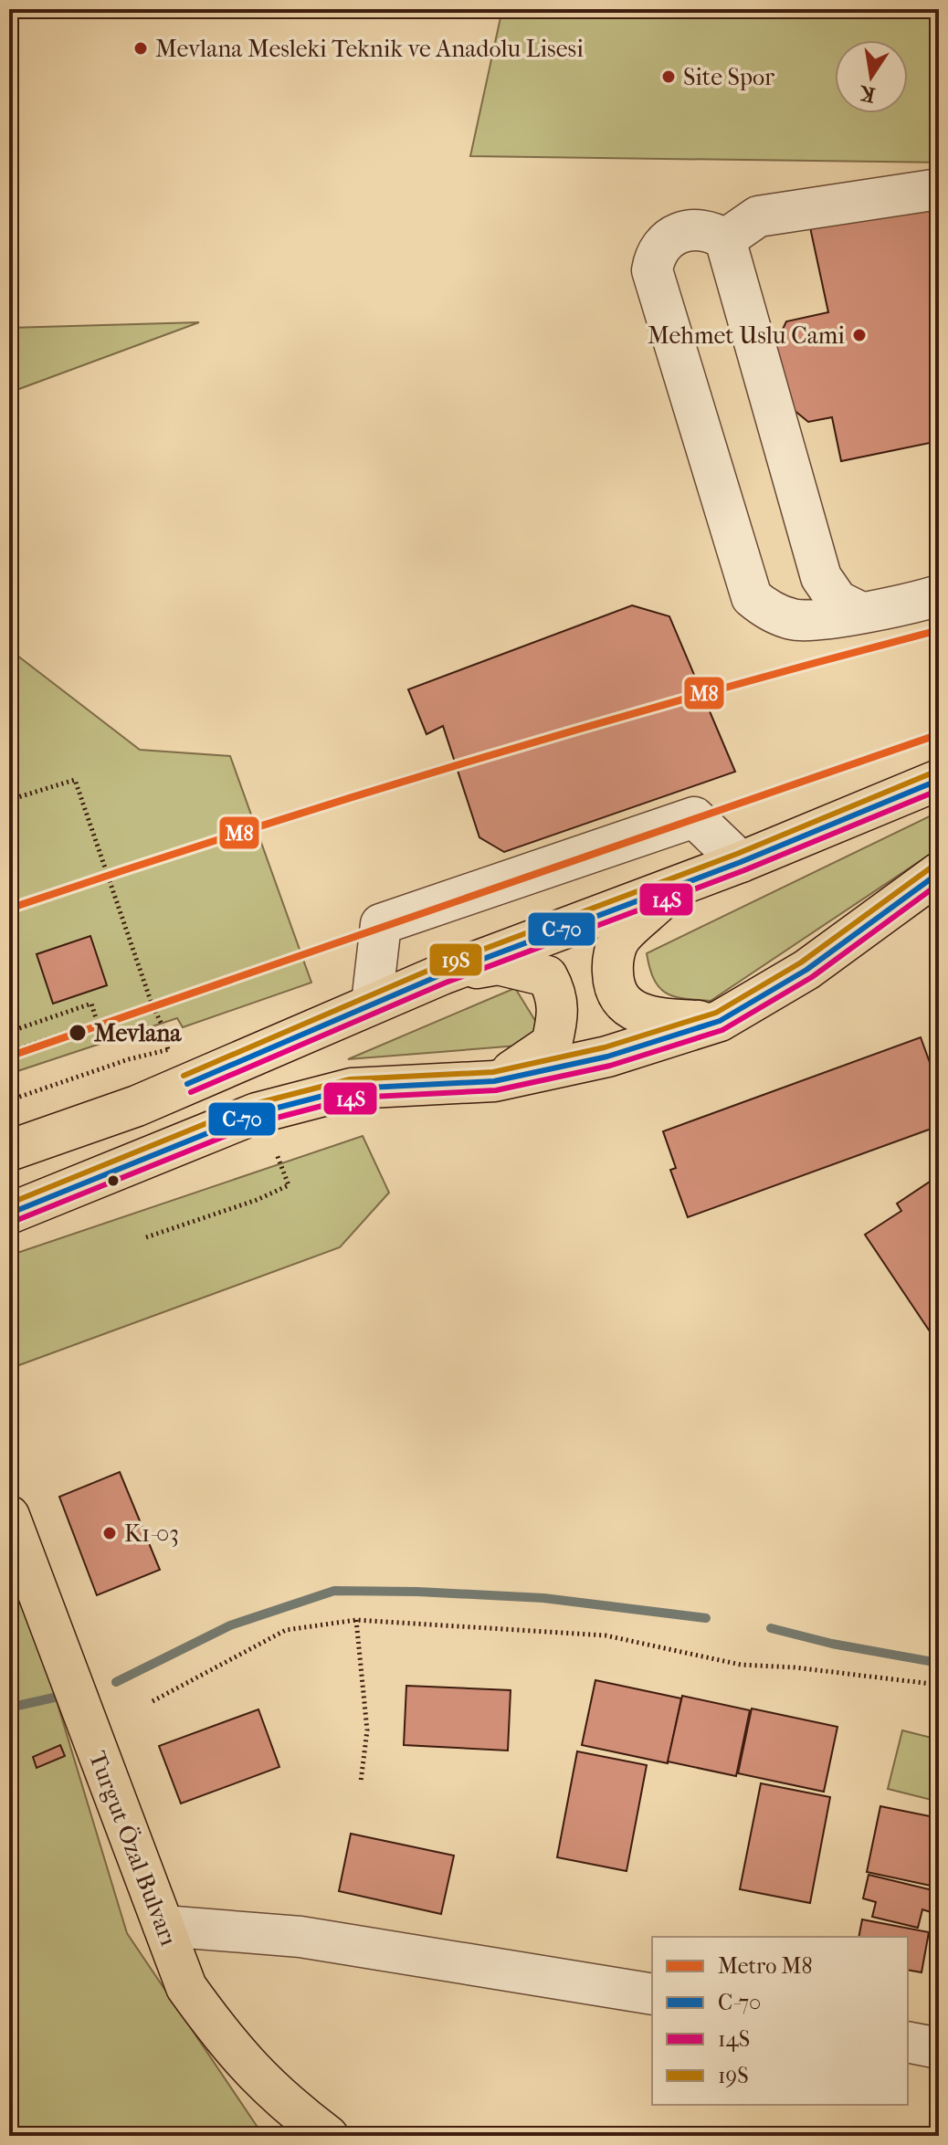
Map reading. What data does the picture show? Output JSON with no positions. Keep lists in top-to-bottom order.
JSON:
{
  "streets": {
    "main road": ["Turgut Özal Bulvarı"]
  },
  "places": [
    "Mevlana Mesleki Teknik ve Anadolu Lisesi",
    "Site Spor",
    "Mehmet Uslu Cami",
    "Mevlana",
    "K1-03"
  ],
  "lines": [
    "metro line M8",
    "transit line 19S",
    "transit line C-70",
    "transit line 14S"
  ],
  "legend": [
    "Metro M8",
    "C-70",
    "14S",
    "19S"
  ],
  "north": "bottom"
}
